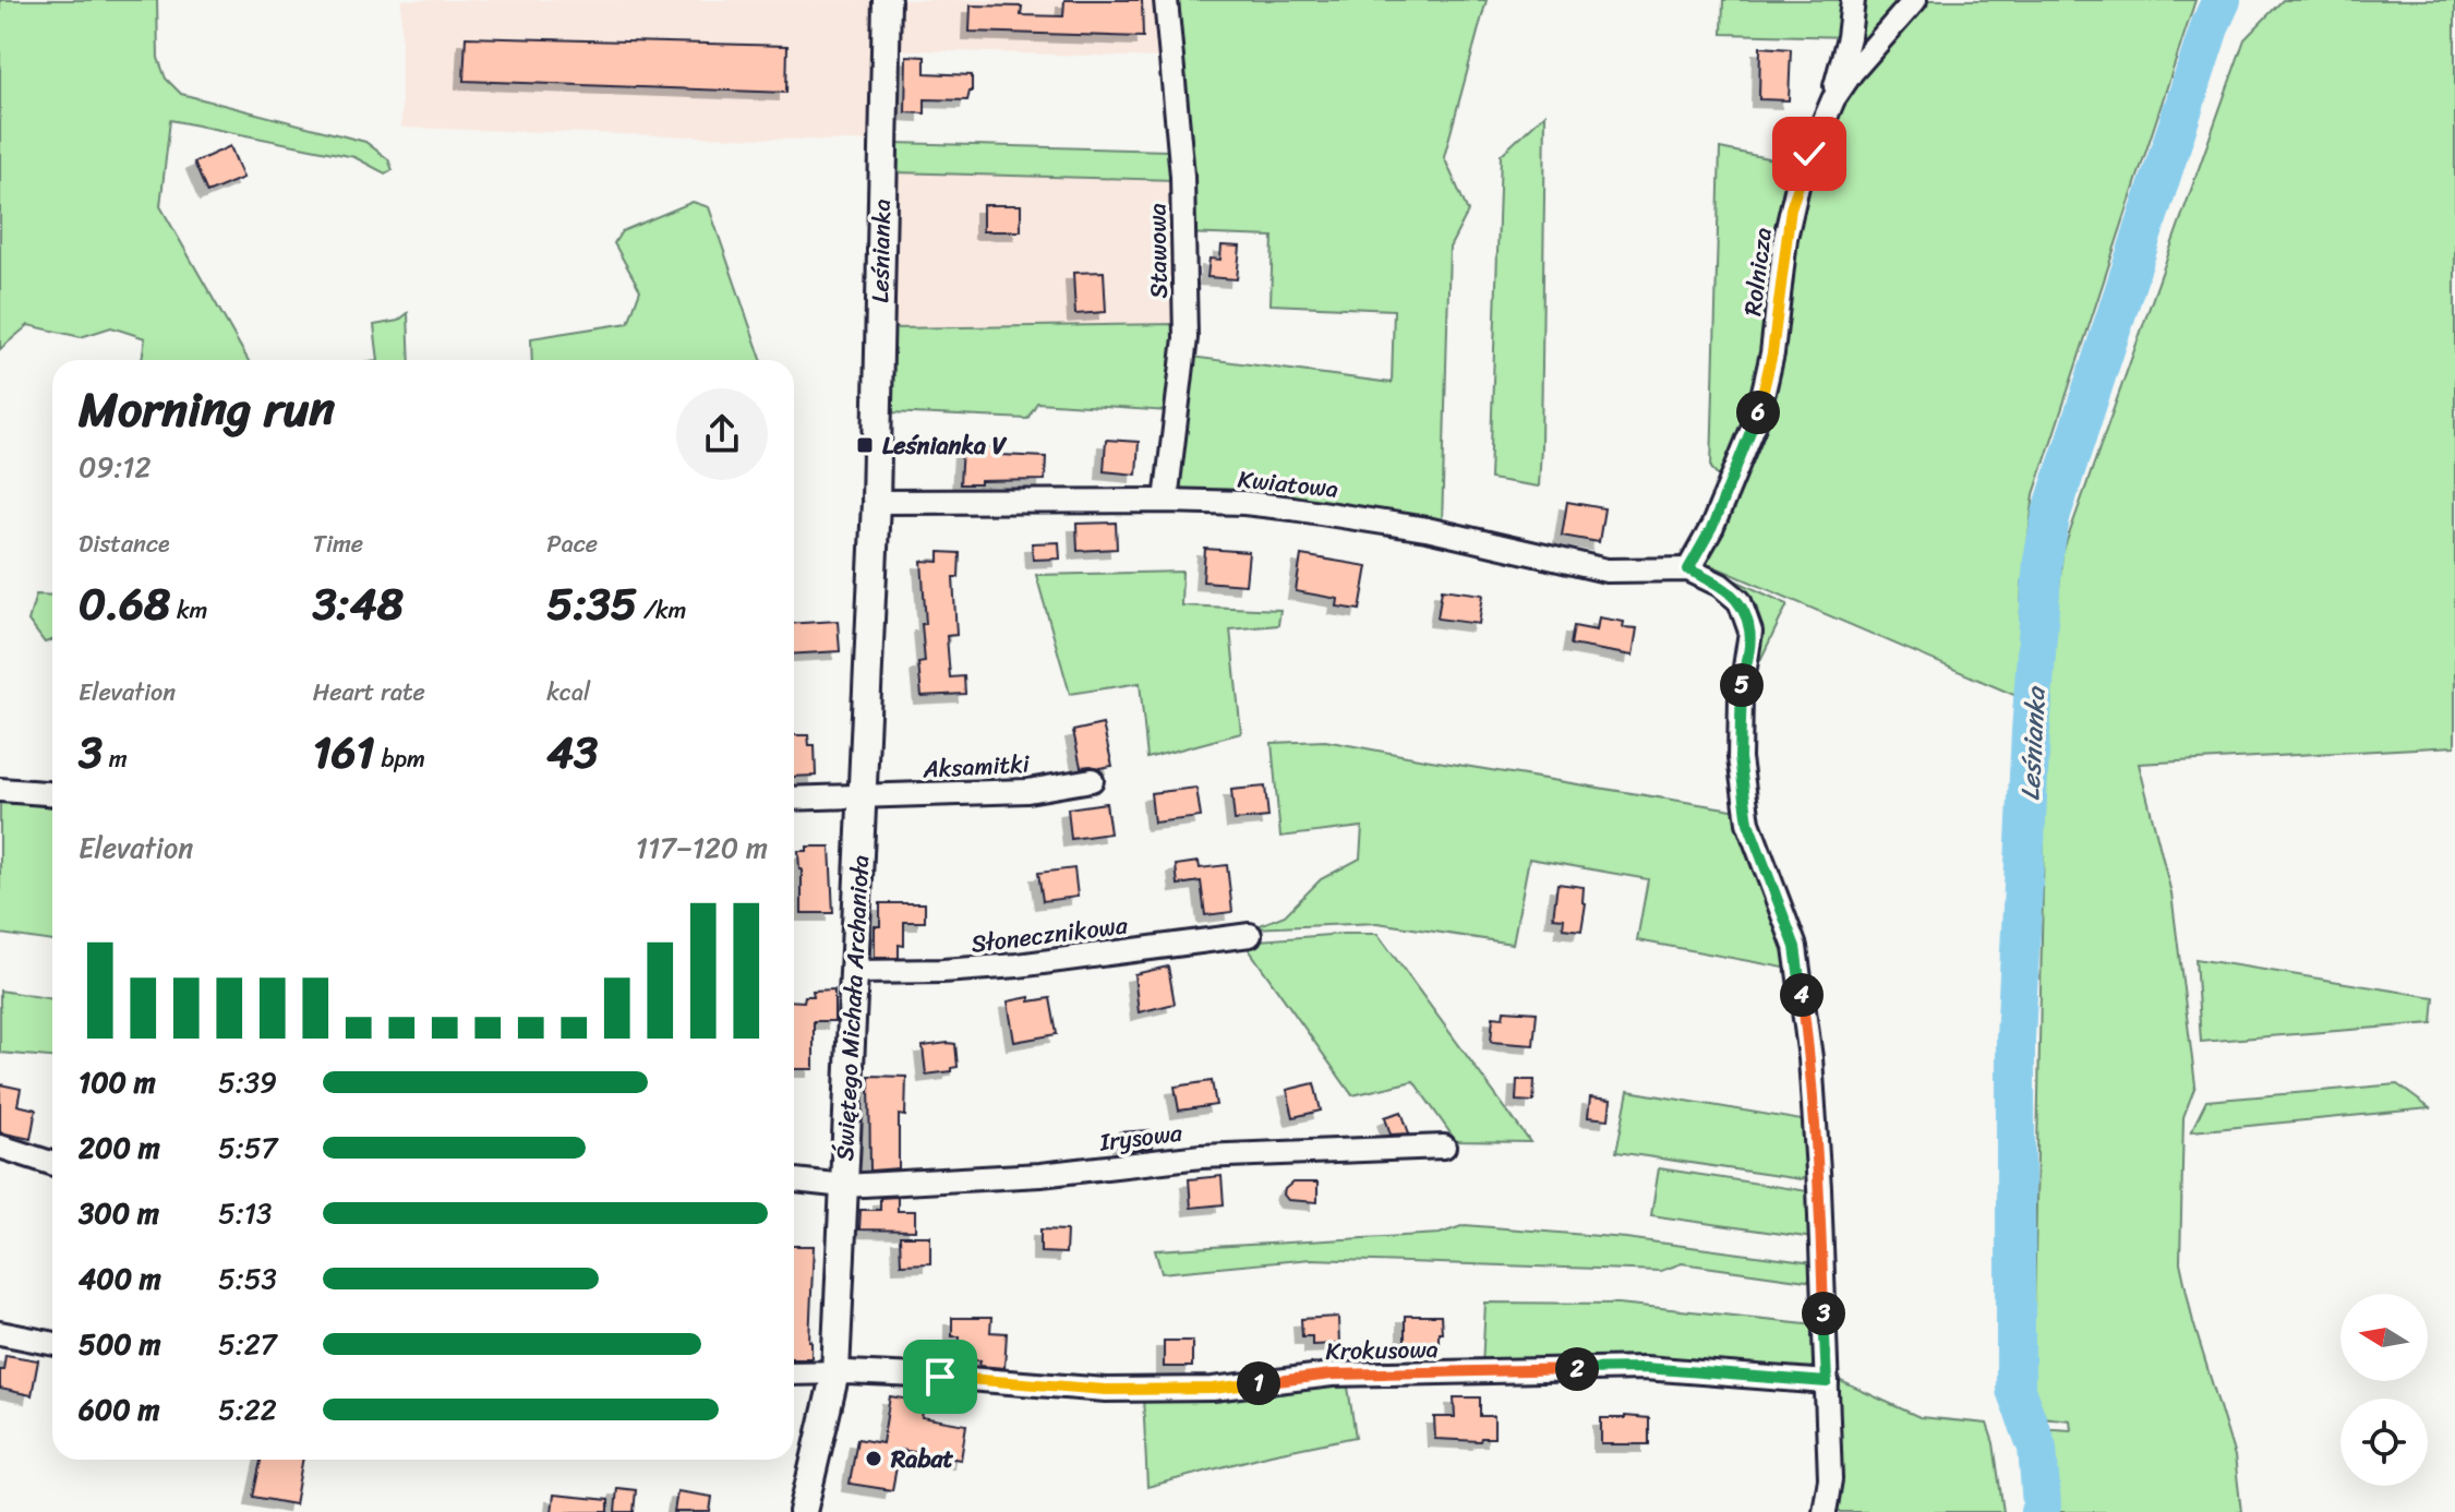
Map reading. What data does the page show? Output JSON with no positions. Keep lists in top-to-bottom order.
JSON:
{
  "streets": {
    "street": [
      "Leśnianka",
      "Stawowa",
      "Rolnicza",
      "Kwiatowa",
      "Aksamitki",
      "Słonecznikowa",
      "Świętego Michała Archanioła",
      "Irysowa",
      "Krokusowa"
    ]
  },
  "crossings": [
    ["Leśnianka", "Kwiatowa"],
    ["Leśnianka", "Świętego Michała Archanioła"],
    ["Stawowa", "Kwiatowa"],
    ["Rolnicza", "Kwiatowa"],
    ["Kwiatowa", "Świętego Michała Archanioła"],
    ["Aksamitki", "Świętego Michała Archanioła"],
    ["Słonecznikowa", "Świętego Michała Archanioła"],
    ["Świętego Michała Archanioła", "Irysowa"],
    ["Świętego Michała Archanioła", "Krokusowa"]
  ],
  "water": ["Leśnianka"],
  "places": {
    "transit": ["Leśnianka V"],
    "other": ["Rabat"]
  },
  "north": "left",
  "page": {
    "heading": ["Morning run", "09:12"],
    "pins": [
      "6",
      "5",
      "4",
      "3",
      "2",
      "1"
    ],
    "stats": [
      ["Distance", "0.68 km"],
      ["Time", "3:48"],
      ["Pace", "5:35 /km"],
      ["Elevation", "3 m"],
      ["Heart rate", "161 bpm"],
      ["kcal", "43"]
    ],
    "chart": ["Elevation", "117–120 m"],
    "list": [
      {
        "name": "100 m",
        "note": "5:39"
      },
      {
        "name": "200 m",
        "note": "5:57"
      },
      {
        "name": "300 m",
        "note": "5:13"
      },
      {
        "name": "400 m",
        "note": "5:53"
      },
      {
        "name": "500 m",
        "note": "5:27"
      },
      {
        "name": "600 m",
        "note": "5:22"
      }
    ]
  }
}
